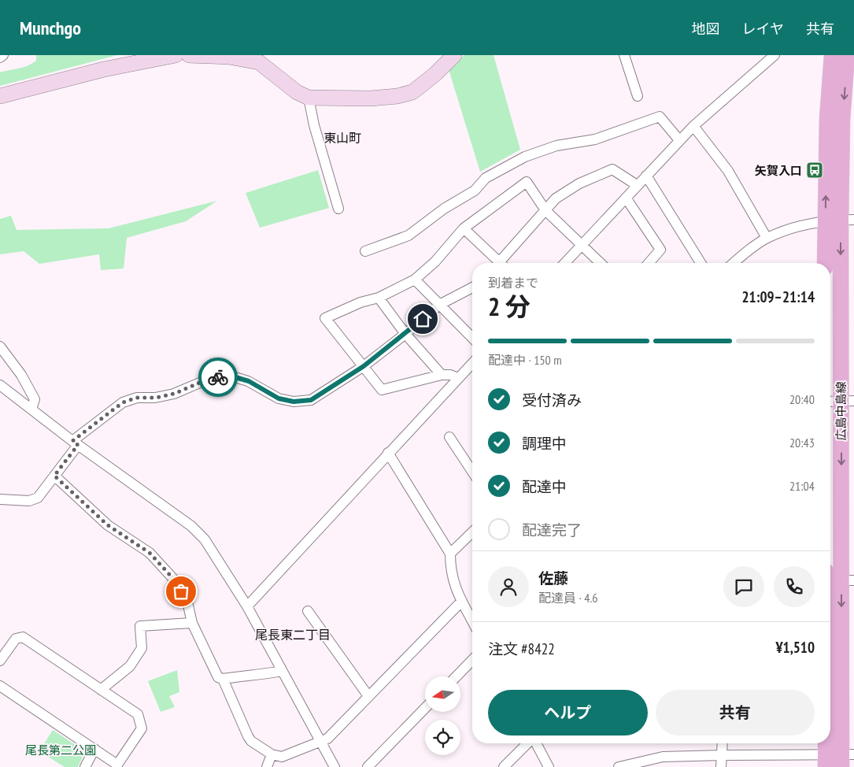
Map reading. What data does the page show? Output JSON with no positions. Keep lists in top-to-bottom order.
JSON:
{
  "streets": {
    "main road": ["広島中島線"]
  },
  "districts": ["東山町", "尾長東二丁目"],
  "parks": ["尾長第二公園"],
  "places": {
    "bus stop": ["矢賀入口"]
  },
  "north": "left",
  "page": {
    "header": "Munchgo",
    "nav": ["地図", "レイヤ", "共有"],
    "heading": ["2 分", "到着まで", "21:09–21:14"],
    "panel": [
      "佐藤",
      "配達員 · 4.6",
      "注文 #8422",
      "¥1,510"
    ],
    "bar": "配達中 · 150 m",
    "list": [
      ["受付済み", "20:40"],
      ["調理中", "20:43"],
      ["配達中", "21:04"],
      "配達完了"
    ],
    "buttons": ["ヘルプ", "共有"]
  }
}
